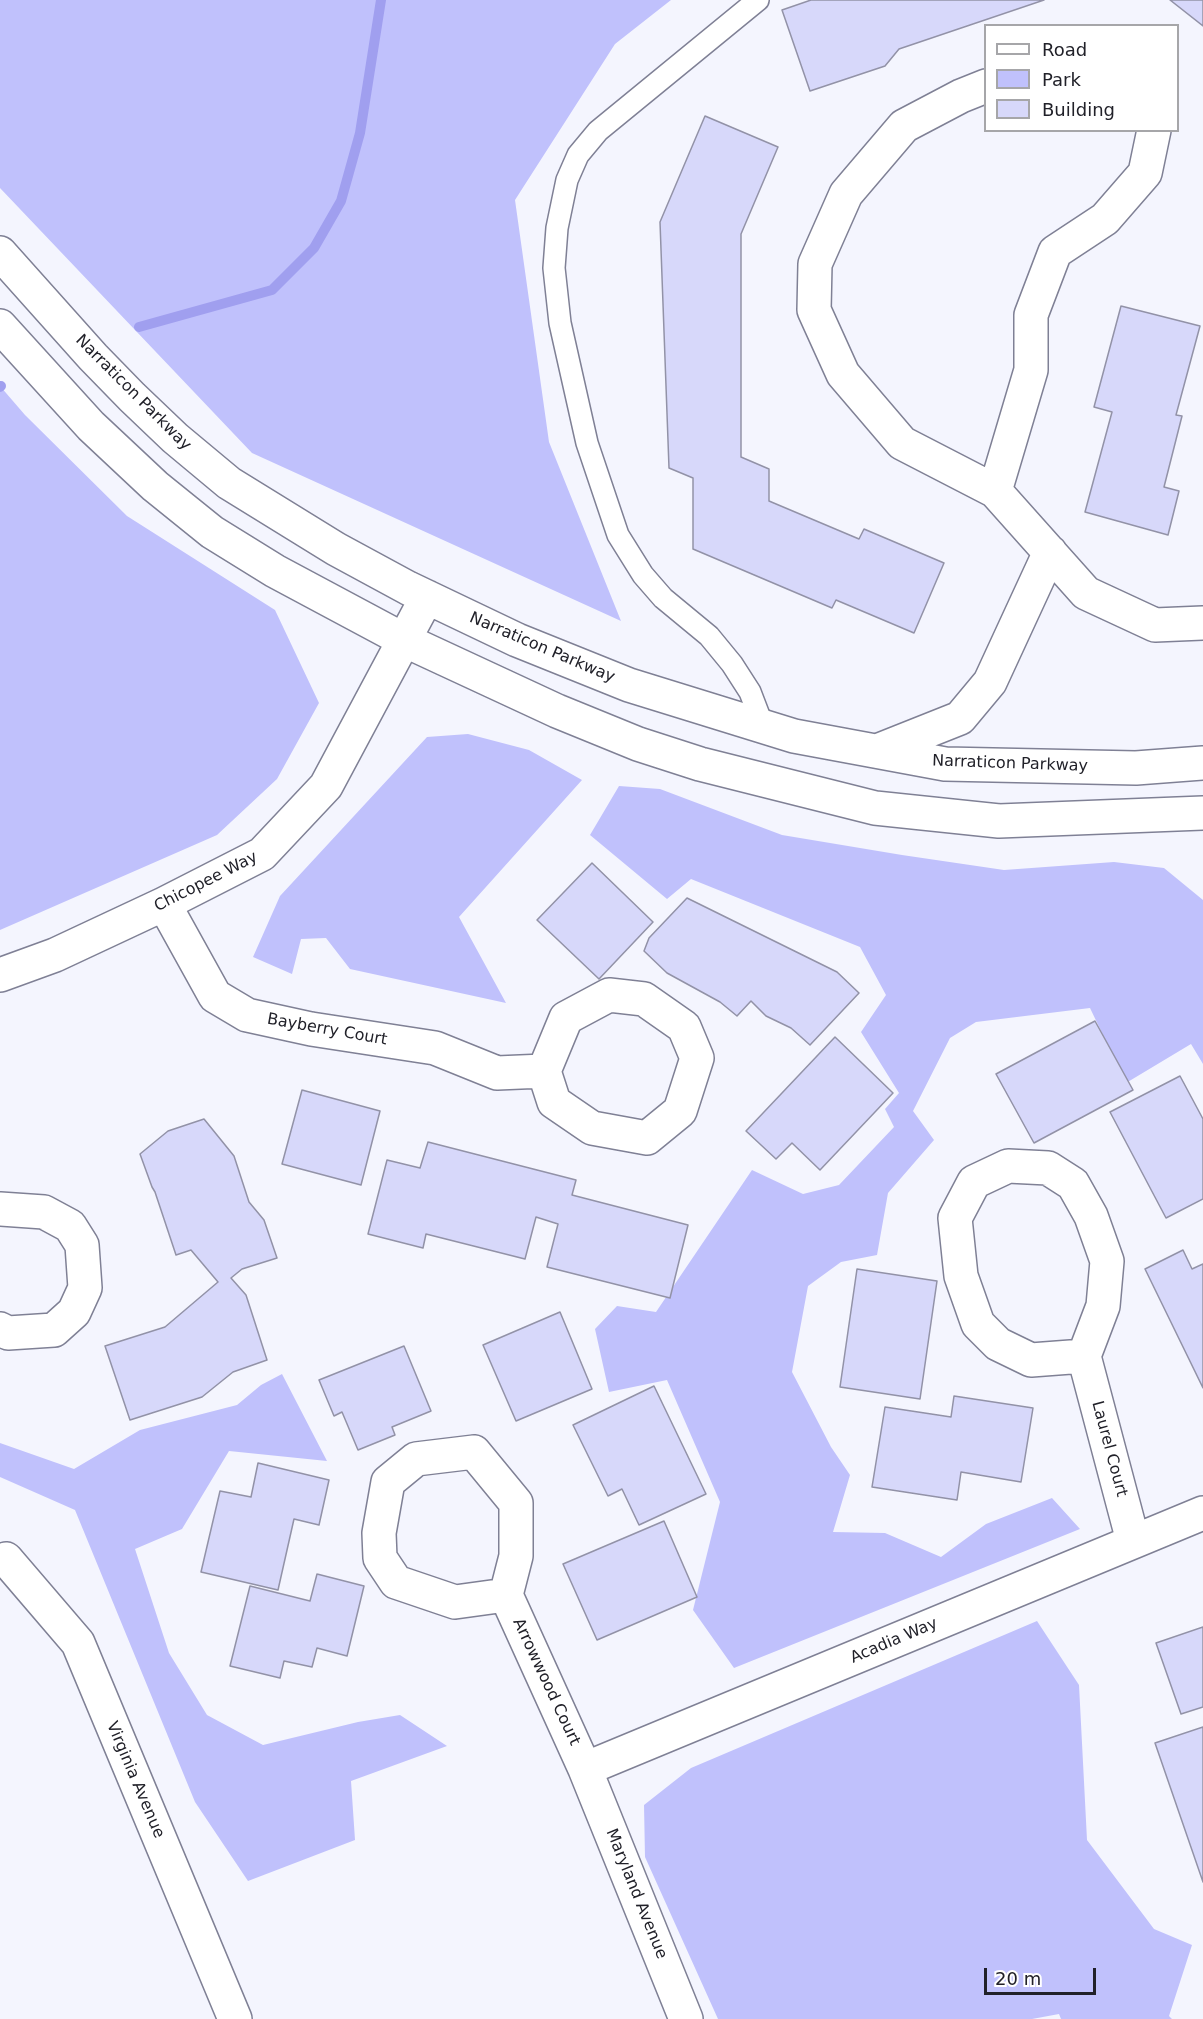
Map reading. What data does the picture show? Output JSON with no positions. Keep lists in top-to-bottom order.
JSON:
{
  "streets": {
    "street": [
      "Narraticon Parkway",
      "Chicopee Way",
      "Bayberry Court",
      "Laurel Court",
      "Acadia Way",
      "Arrowwood Court",
      "Virginia Avenue",
      "Maryland Avenue"
    ]
  },
  "crossings": [
    ["Narraticon Parkway", "Chicopee Way"],
    ["Chicopee Way", "Bayberry Court"],
    ["Laurel Court", "Acadia Way"],
    ["Acadia Way", "Arrowwood Court"],
    ["Acadia Way", "Maryland Avenue"],
    ["Arrowwood Court", "Maryland Avenue"]
  ],
  "legend": ["Road", "Park", "Building"],
  "scale_bar": "20 m"
}
